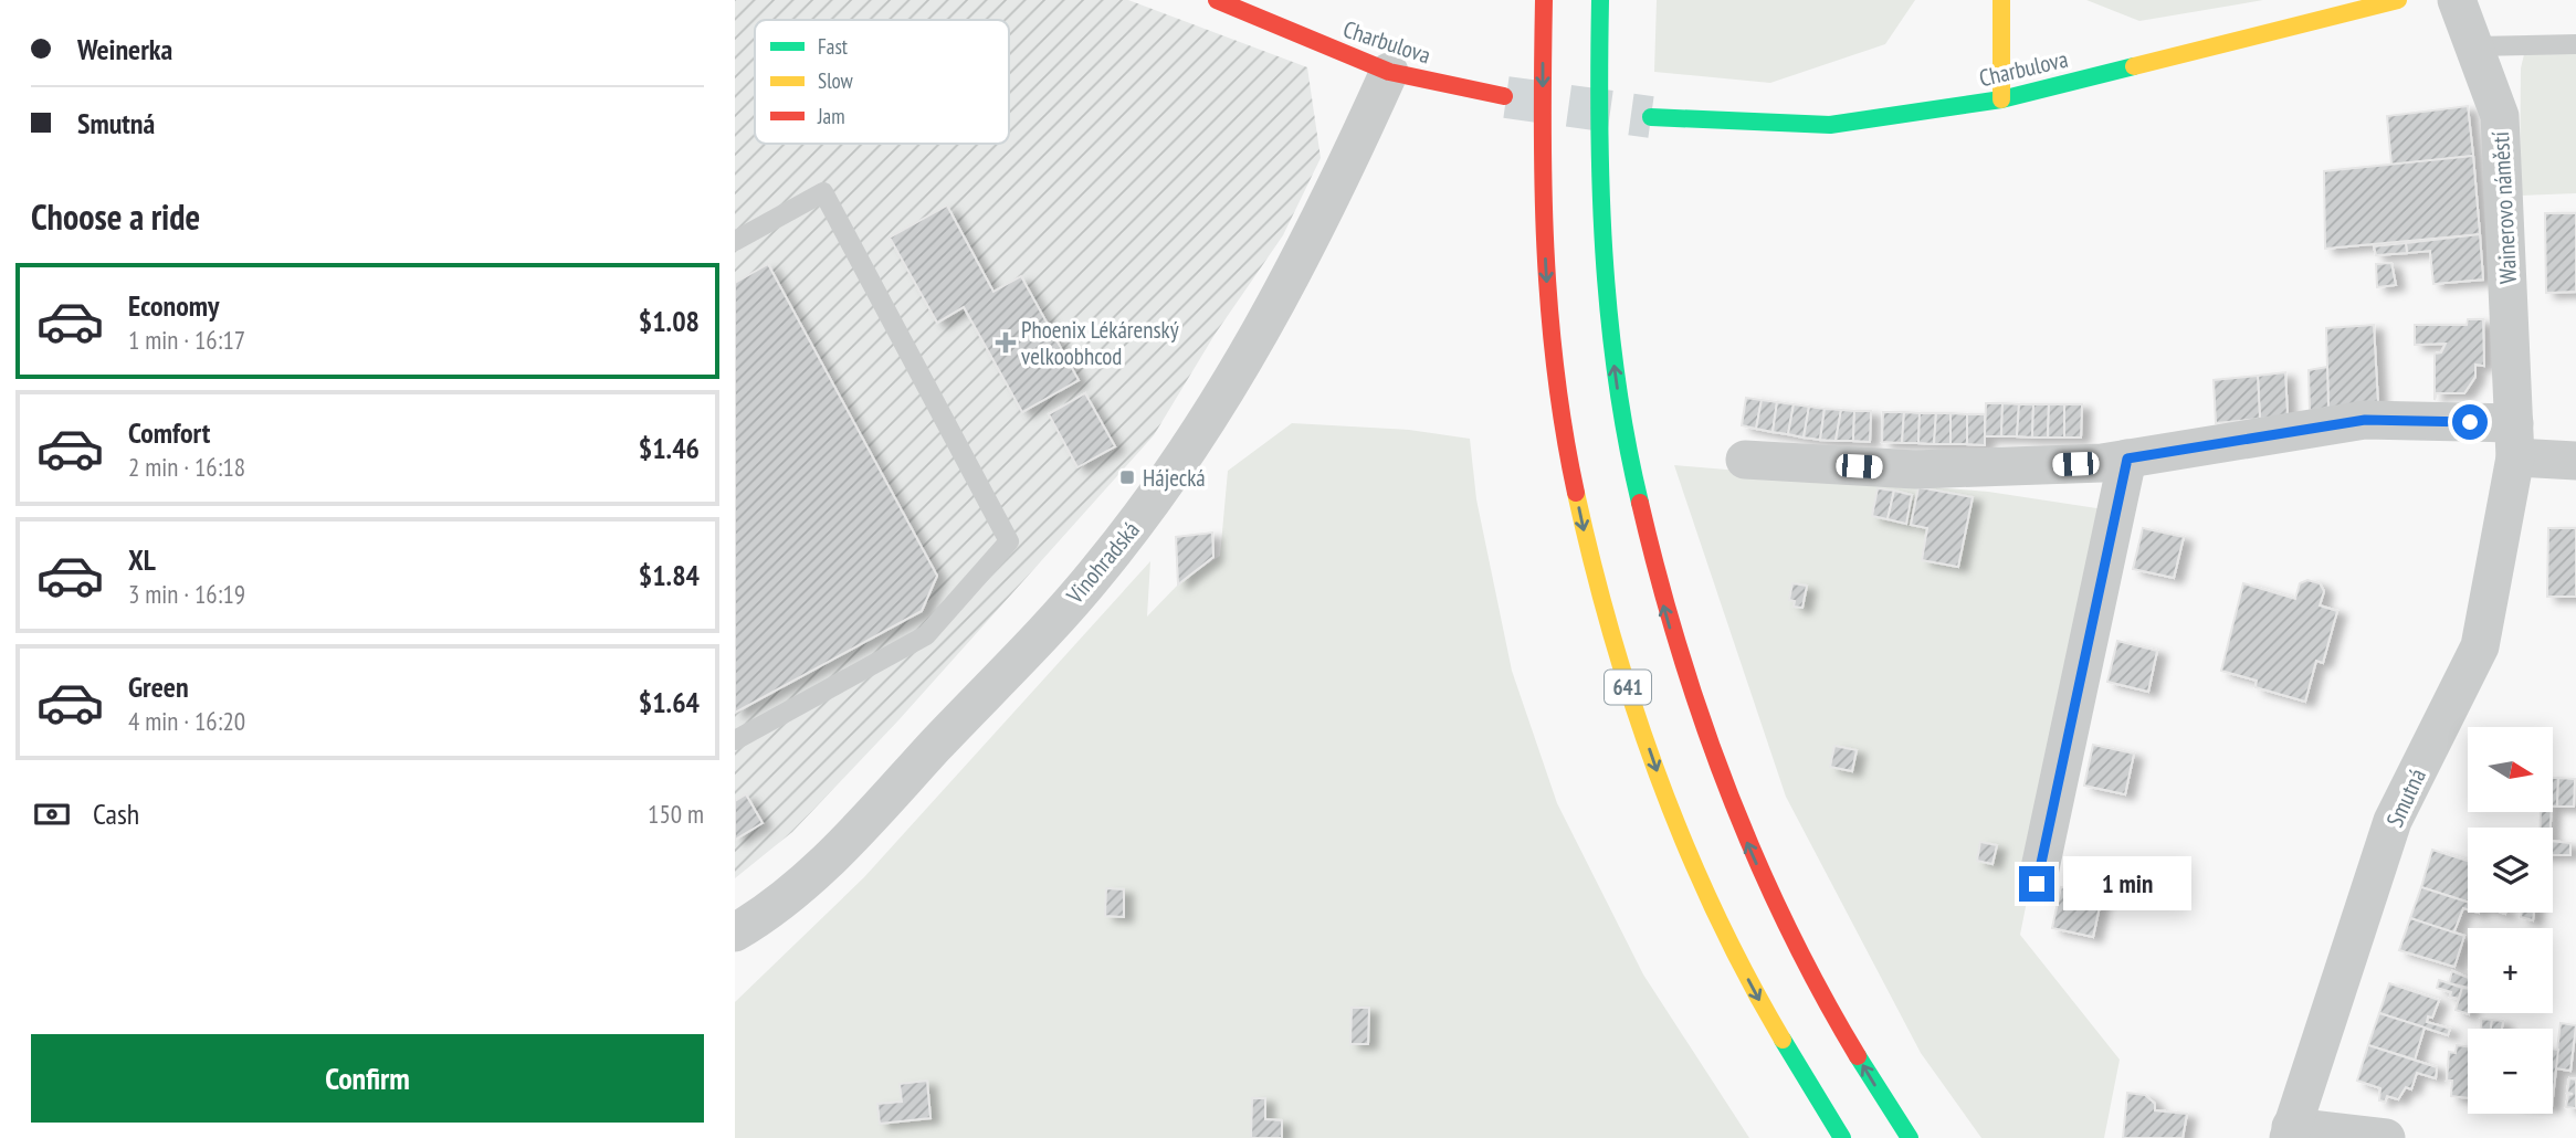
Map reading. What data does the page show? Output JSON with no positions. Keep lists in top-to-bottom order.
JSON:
{
  "streets": {
    "main road": ["Charbulova", "641"],
    "street": ["Wainerovo náměstí", "Vinohradská", "Smutná"]
  },
  "crossings": [
    ["Charbulova", "Vinohradská"],
    ["Wainerovo náměstí", "Smutná"]
  ],
  "places": {
    "health": ["Phoenix Lékárenský velkoobhcod"],
    "transit": ["Hájecká"]
  },
  "legend": ["Fast", "Slow", "Jam"],
  "north": "right",
  "page": {
    "banner": ["Weinerka", "Smutná"],
    "heading": "Choose a ride",
    "list": [
      {
        "name": "Economy",
        "note": "1 min · 16:17",
        "value": "$1.08"
      },
      {
        "name": "Comfort",
        "note": "2 min · 16:18",
        "value": "$1.46"
      },
      {
        "name": "XL",
        "note": "3 min · 16:19",
        "value": "$1.84"
      },
      {
        "name": "Green",
        "note": "4 min · 16:20",
        "value": "$1.64"
      }
    ],
    "map_buttons": ["+", "−"],
    "pay": ["Cash", "150 m"],
    "bubble": "1 min",
    "buttons": "Confirm"
  }
}
